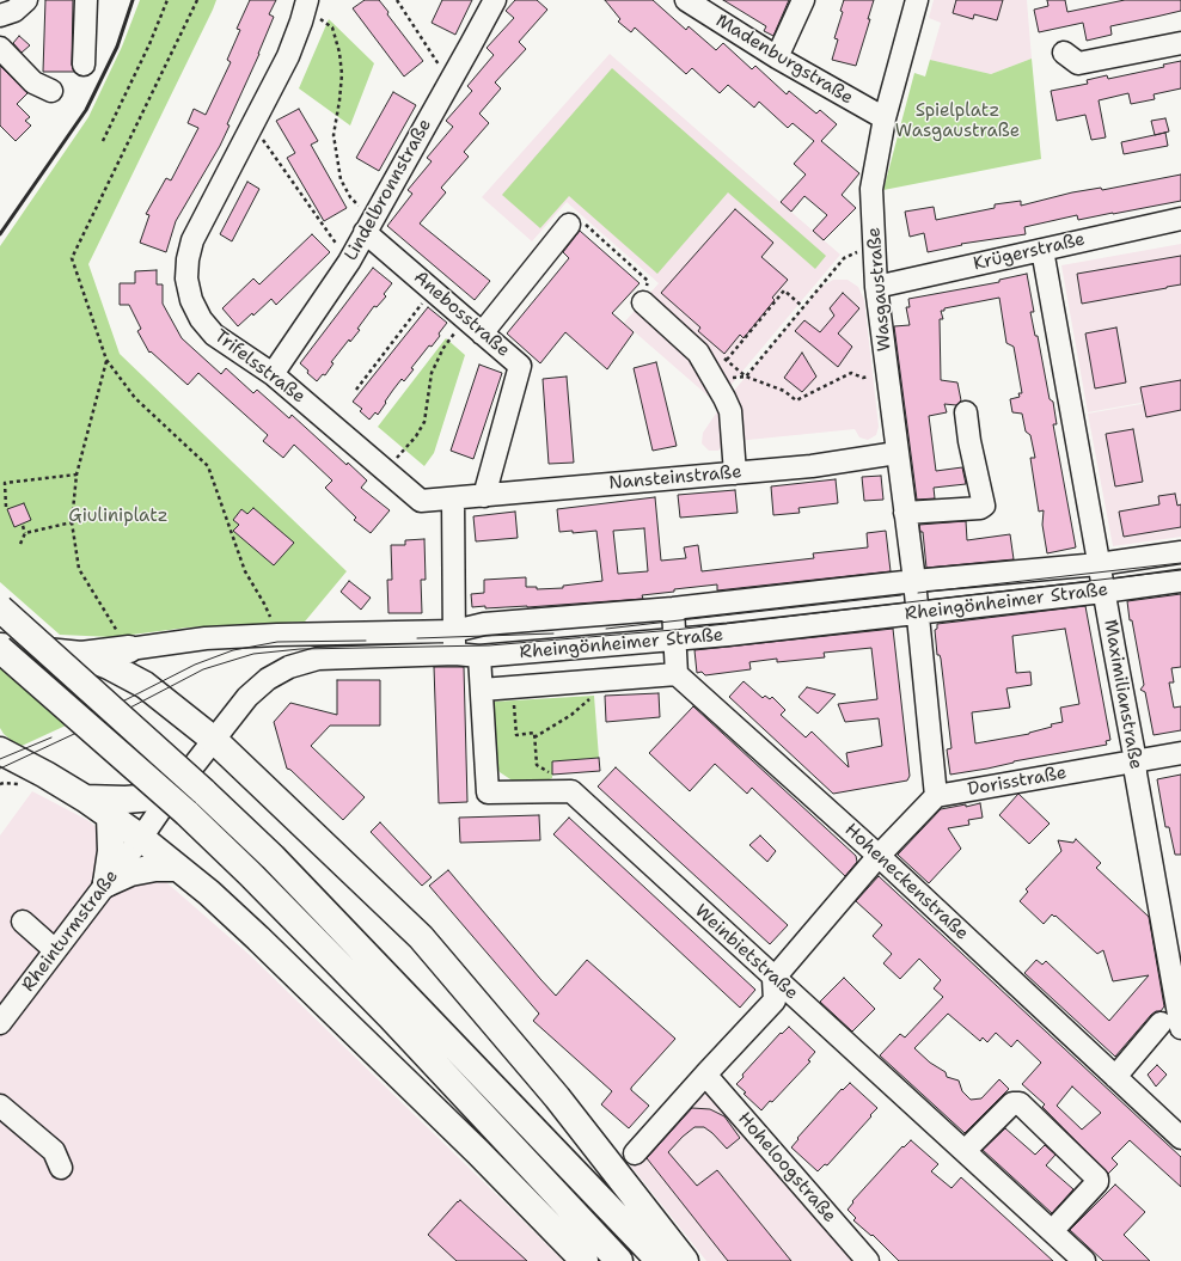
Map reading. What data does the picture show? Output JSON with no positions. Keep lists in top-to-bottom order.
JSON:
{
  "streets": {
    "street": [
      "Madenburgstraße",
      "Lindelbronnstraße",
      "Krügerstraße",
      "Wasgaustraße",
      "Anebosstraße",
      "Trifelsstraße",
      "Nansteinstraße",
      "Rheingönheimer Straße",
      "Maximilianstraße",
      "Dorisstraße",
      "Hoheneckenstraße",
      "Rheinturmstraße",
      "Weinbietstraße",
      "Hoheloogstraße"
    ]
  },
  "crossings": [
    ["Madenburgstraße", "Wasgaustraße"],
    ["Lindelbronnstraße", "Anebosstraße"],
    ["Lindelbronnstraße", "Trifelsstraße"],
    ["Krügerstraße", "Wasgaustraße"],
    ["Krügerstraße", "Maximilianstraße"],
    ["Wasgaustraße", "Nansteinstraße"],
    ["Wasgaustraße", "Rheingönheimer Straße"],
    ["Wasgaustraße", "Dorisstraße"],
    ["Anebosstraße", "Nansteinstraße"],
    ["Trifelsstraße", "Nansteinstraße"],
    ["Rheingönheimer Straße", "Maximilianstraße"],
    ["Rheingönheimer Straße", "Hoheneckenstraße"],
    ["Rheingönheimer Straße", "Rheinturmstraße"],
    ["Rheingönheimer Straße", "Weinbietstraße"],
    ["Maximilianstraße", "Dorisstraße"]
  ],
  "parks": ["Spielplatz Wasgaustraße", "Giuliniplatz"]
}
